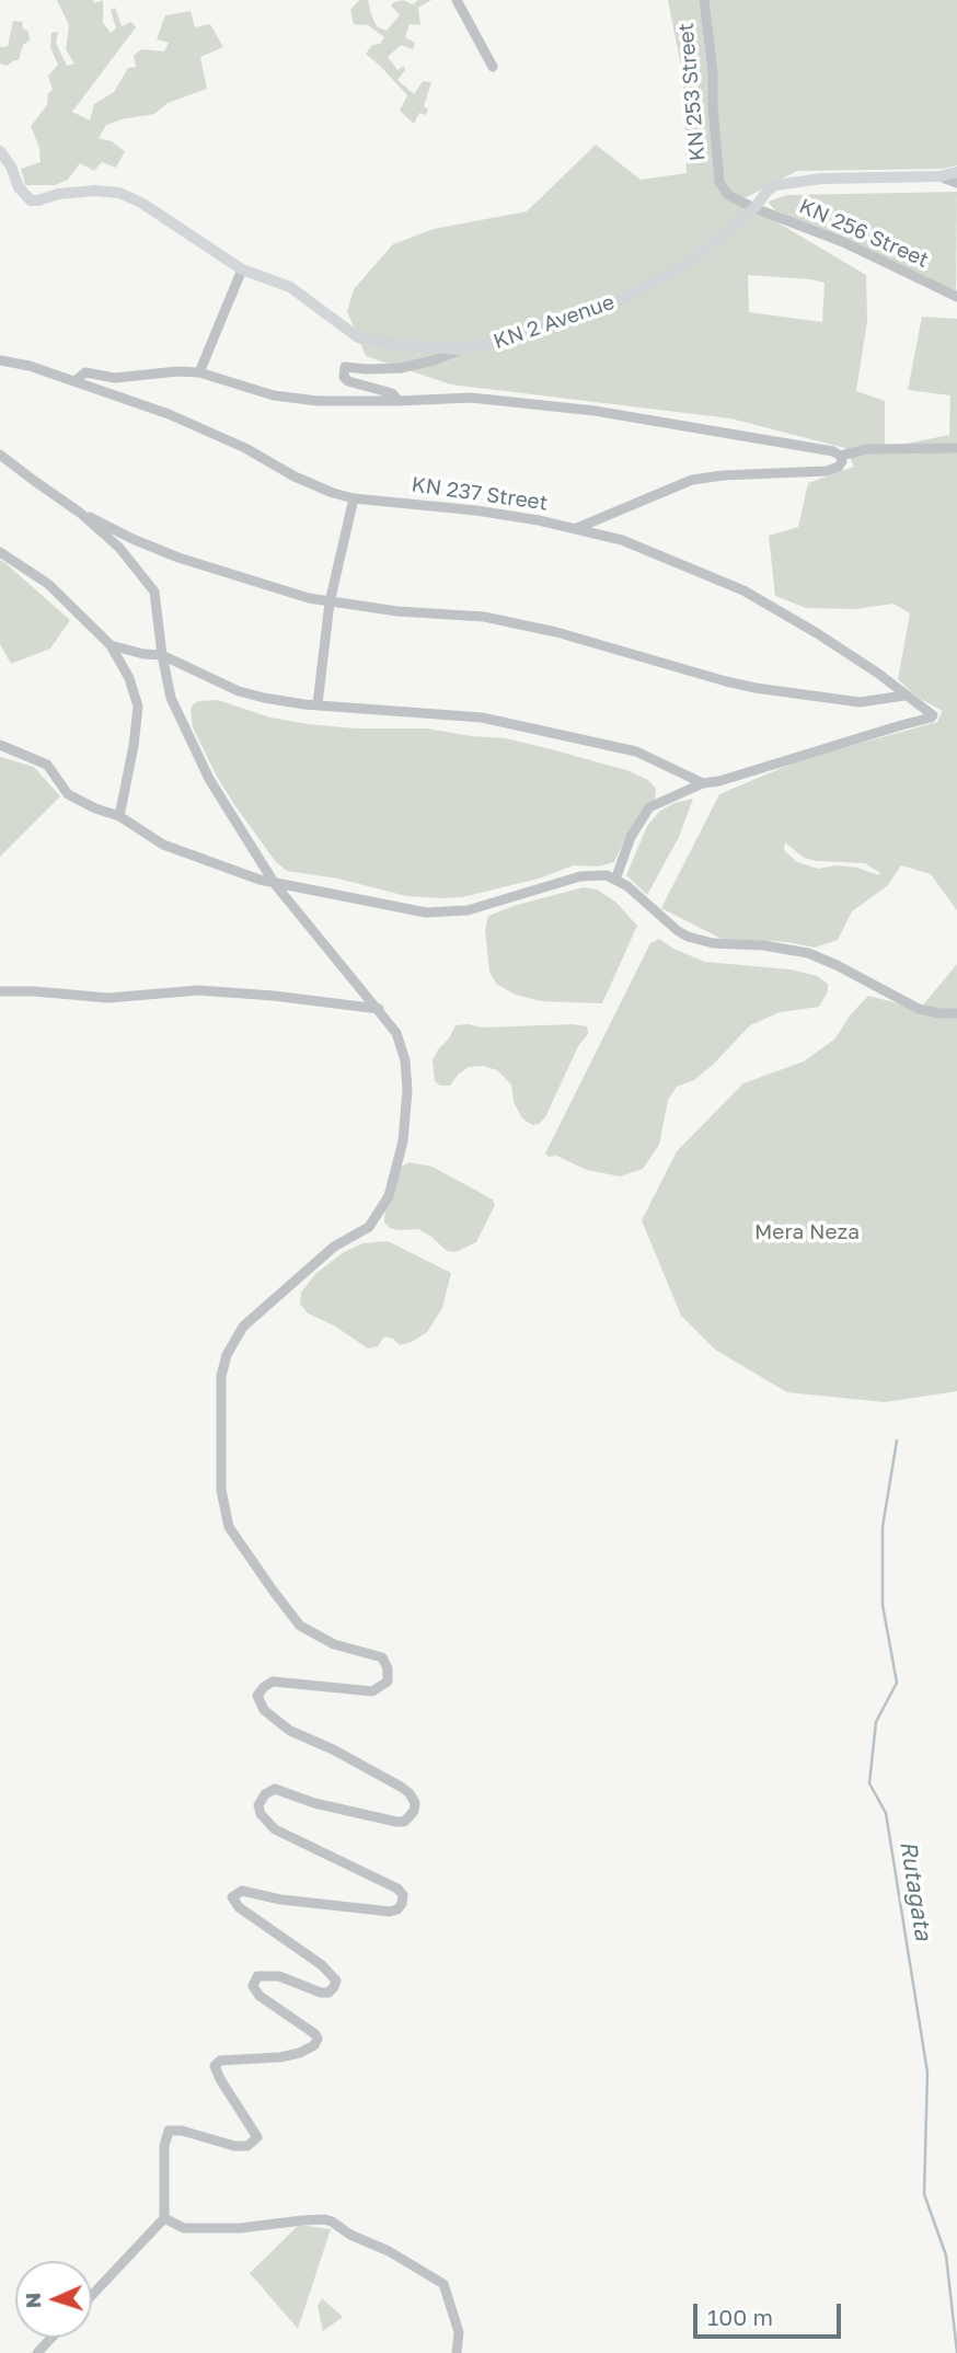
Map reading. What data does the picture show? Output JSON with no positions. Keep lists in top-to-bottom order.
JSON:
{
  "streets": {
    "main road": ["KN 2 Avenue"],
    "street": ["KN 253 Street", "KN 256 Street", "KN 237 Street"]
  },
  "crossings": [
    ["KN 253 Street", "KN 256 Street"],
    ["KN 253 Street", "KN 2 Avenue"],
    ["KN 256 Street", "KN 2 Avenue"]
  ],
  "water": ["Rutagata"],
  "parks": ["Mera Neza"],
  "scale_bar": "100 m",
  "north": "left"
}
